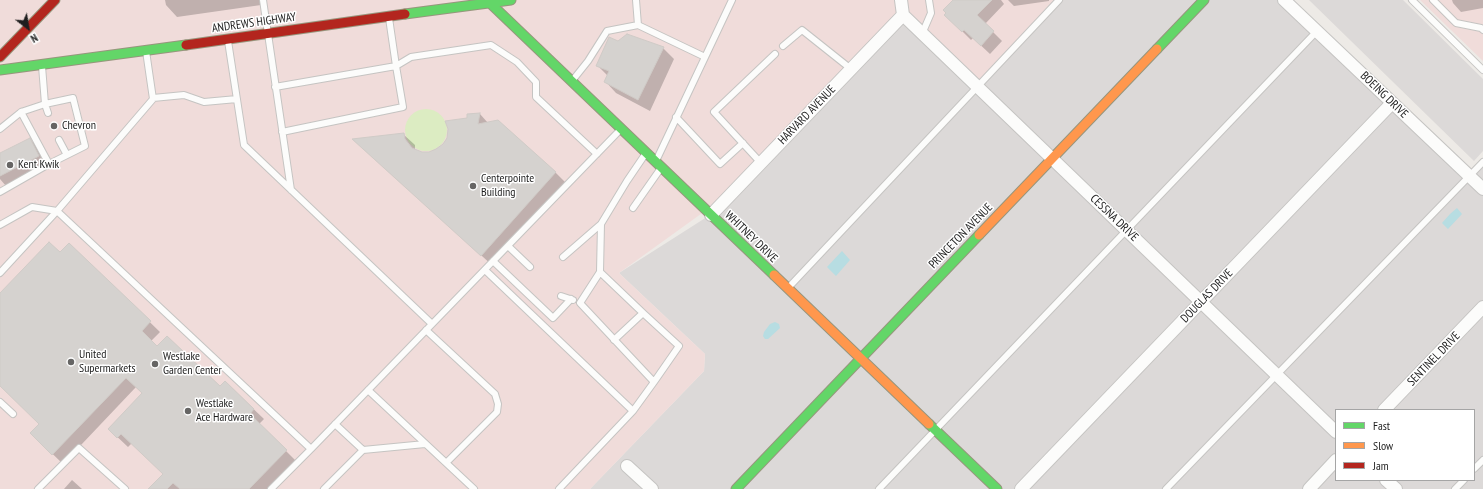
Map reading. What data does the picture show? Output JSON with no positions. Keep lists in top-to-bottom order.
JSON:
{
  "streets": {
    "street": [
      "ANDREWS HIGHWAY",
      "BOEING DRIVE",
      "HARVARD AVENUE",
      "CESSNA DRIVE",
      "PRINCETON AVENUE",
      "WHITNEY DRIVE",
      "DOUGLAS DRIVE",
      "SENTINEL DRIVE"
    ]
  },
  "crossings": [
    ["ANDREWS HIGHWAY", "WHITNEY DRIVE"],
    ["BOEING DRIVE", "DOUGLAS DRIVE"],
    ["HARVARD AVENUE", "CESSNA DRIVE"],
    ["HARVARD AVENUE", "WHITNEY DRIVE"],
    ["CESSNA DRIVE", "PRINCETON AVENUE"],
    ["CESSNA DRIVE", "DOUGLAS DRIVE"],
    ["PRINCETON AVENUE", "WHITNEY DRIVE"]
  ],
  "places": [
    "Chevron",
    "Kent Kwik",
    "Centerpointe Building",
    "United Supermarkets",
    "Westlake Garden Center",
    "Westlake Ace Hardware"
  ],
  "legend": ["Fast", "Slow", "Jam"],
  "north": "bottom right"
}
